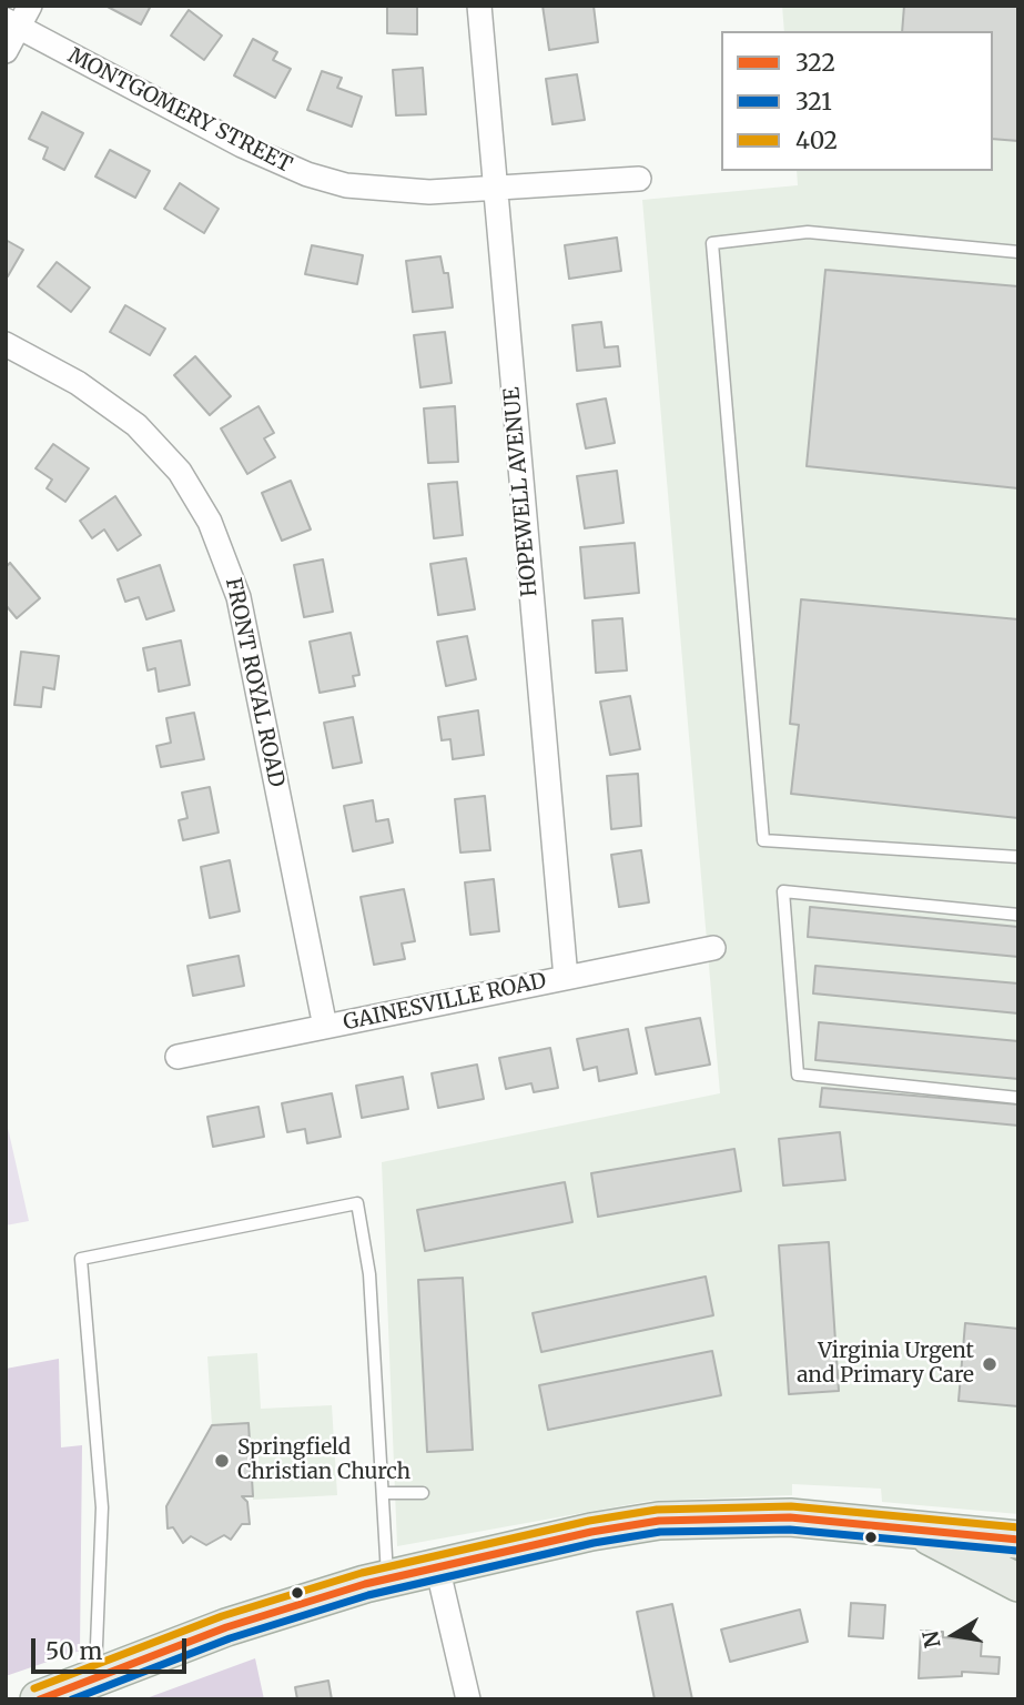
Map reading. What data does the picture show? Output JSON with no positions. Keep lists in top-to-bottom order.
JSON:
{
  "streets": {
    "street": [
      "MONTGOMERY STREET",
      "HOPEWELL AVENUE",
      "FRONT ROYAL ROAD",
      "GAINESVILLE ROAD"
    ]
  },
  "crossings": [
    ["MONTGOMERY STREET", "HOPEWELL AVENUE"],
    ["HOPEWELL AVENUE", "GAINESVILLE ROAD"],
    ["FRONT ROYAL ROAD", "GAINESVILLE ROAD"]
  ],
  "places": ["Virginia Urgent and Primary Care", "Springfield Christian Church"],
  "lines": ["transit line 402", "transit line 322", "transit line 321"],
  "legend": ["322", "321", "402"],
  "scale_bar": "50 m",
  "north": "left"
}
